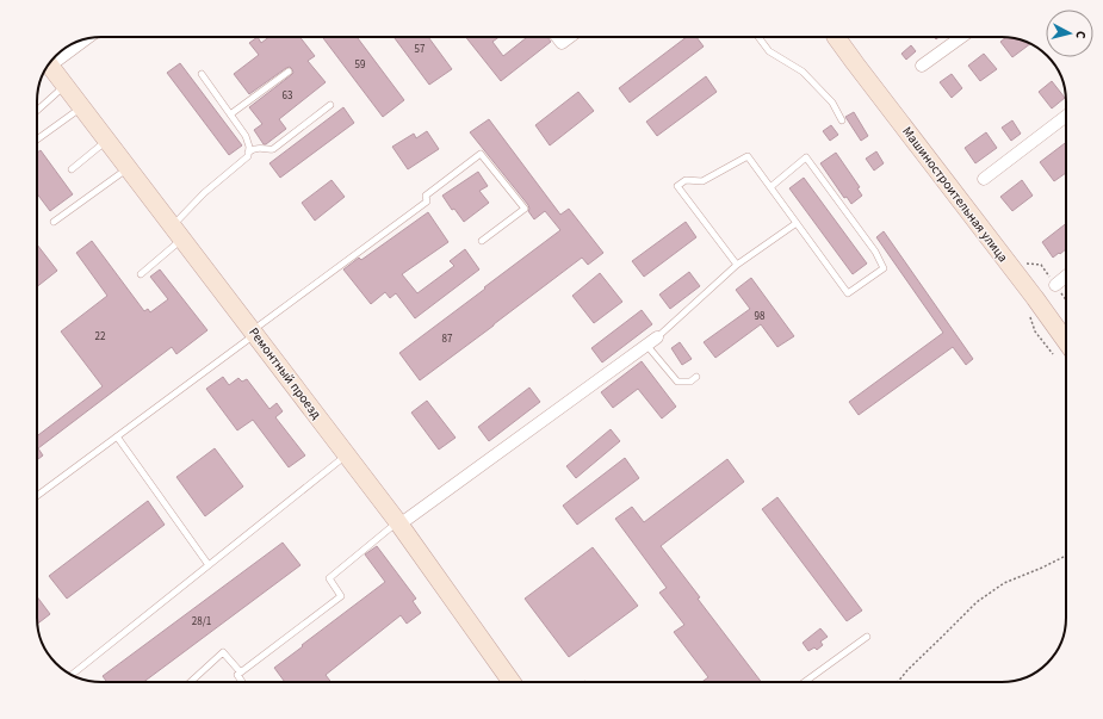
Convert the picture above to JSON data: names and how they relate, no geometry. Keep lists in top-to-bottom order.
{
  "streets": {
    "street": ["Машиностроительная улица", "Ремонтный проезд"]
  },
  "house_numbers": [
    "57",
    "59",
    "63",
    "98",
    "22",
    "87",
    "28/1"
  ],
  "north": "right"
}
